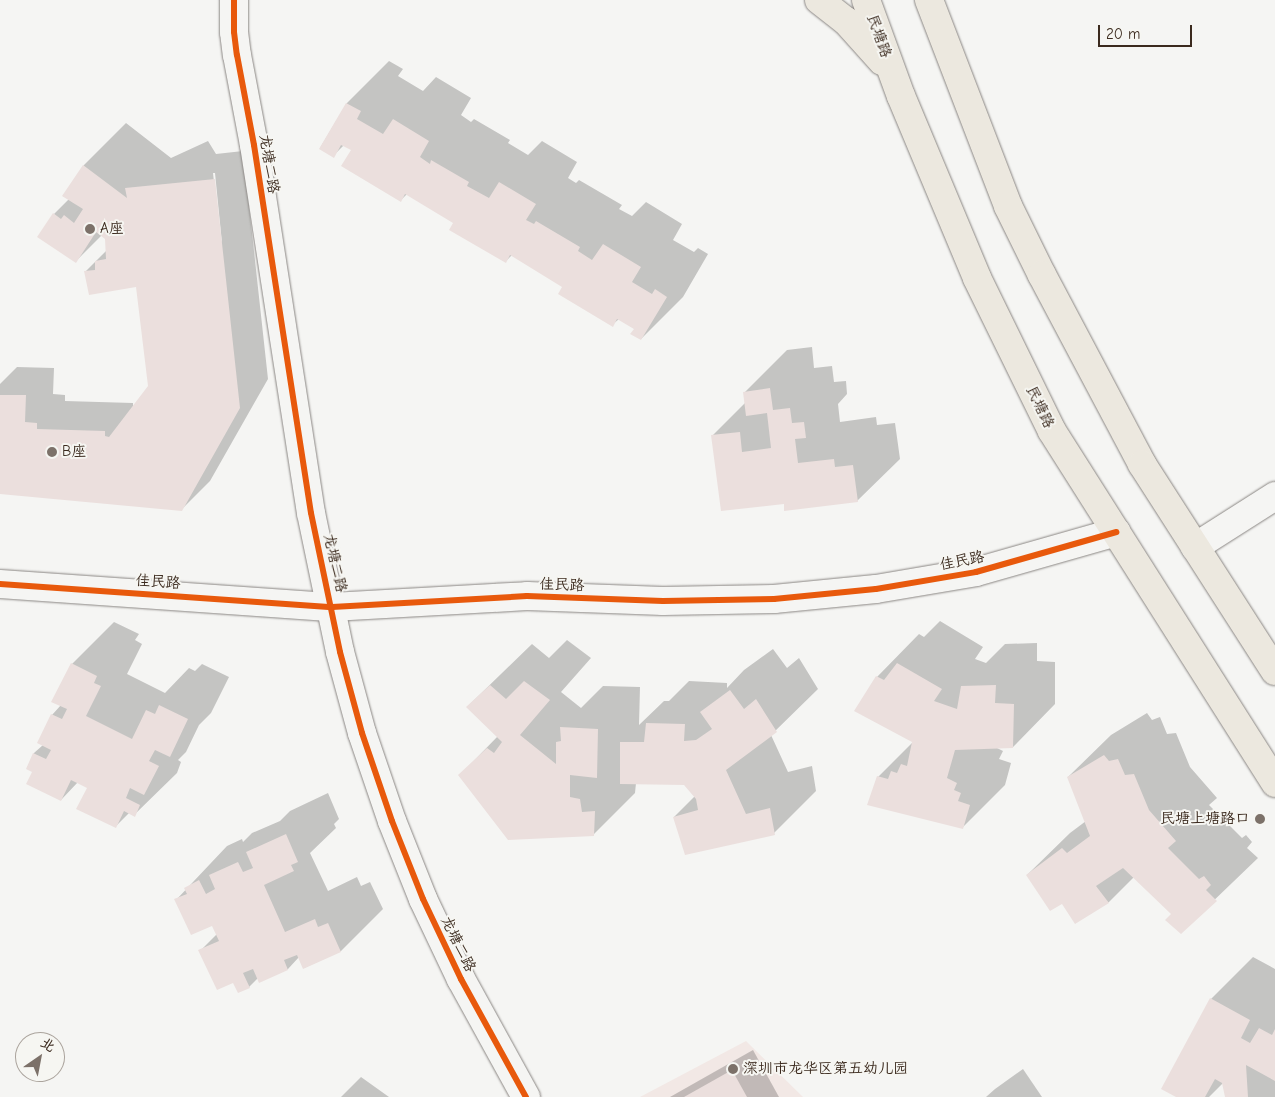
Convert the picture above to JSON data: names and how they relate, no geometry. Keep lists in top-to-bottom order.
{
  "streets": {
    "main road": ["民塘路"],
    "street": ["龙塘二路", "佳民路"]
  },
  "crossings": [
    ["民塘路", "佳民路"],
    ["龙塘二路", "佳民路"]
  ],
  "places": [
    "A座",
    "B座",
    "民塘上塘路口",
    "深圳市龙华区第五幼儿园"
  ],
  "scale_bar": "20 m",
  "north": "top right"
}
